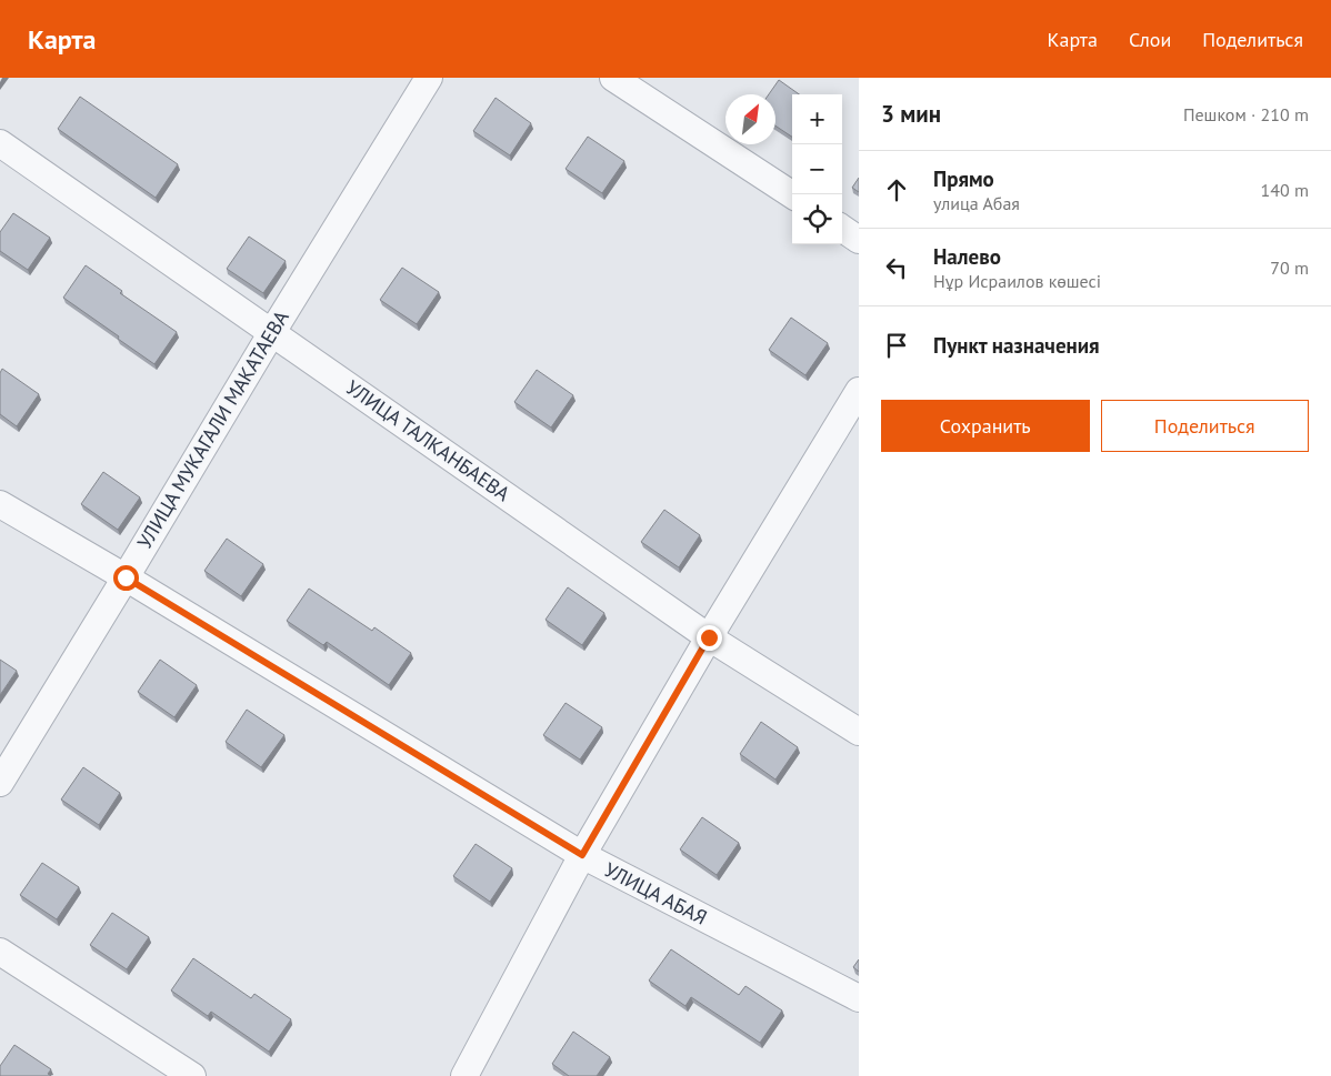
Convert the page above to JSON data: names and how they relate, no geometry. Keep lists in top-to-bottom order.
{
  "streets": {
    "street": ["УЛИЦА МУКАГАЛИ МАКАТАЕВА", "УЛИЦА ТАЛКАНБАЕВА", "УЛИЦА АБАЯ"]
  },
  "crossings": [
    ["УЛИЦА МУКАГАЛИ МАКАТАЕВА", "УЛИЦА ТАЛКАНБАЕВА"],
    ["УЛИЦА МУКАГАЛИ МАКАТАЕВА", "УЛИЦА АБАЯ"]
  ],
  "north": "top right",
  "page": {
    "header": "Карта",
    "nav": ["Карта", "Слои", "Поделиться"],
    "heading": ["3 мин", "Пешком · 210 m"],
    "map_buttons": ["+", "−"],
    "list": [
      ["Прямо", "улица Абая", "140 m"],
      ["Налево", "Нұр Исраилов көшесі", "70 m"],
      "Пункт назначения"
    ],
    "buttons": ["Сохранить", "Поделиться"]
  }
}
